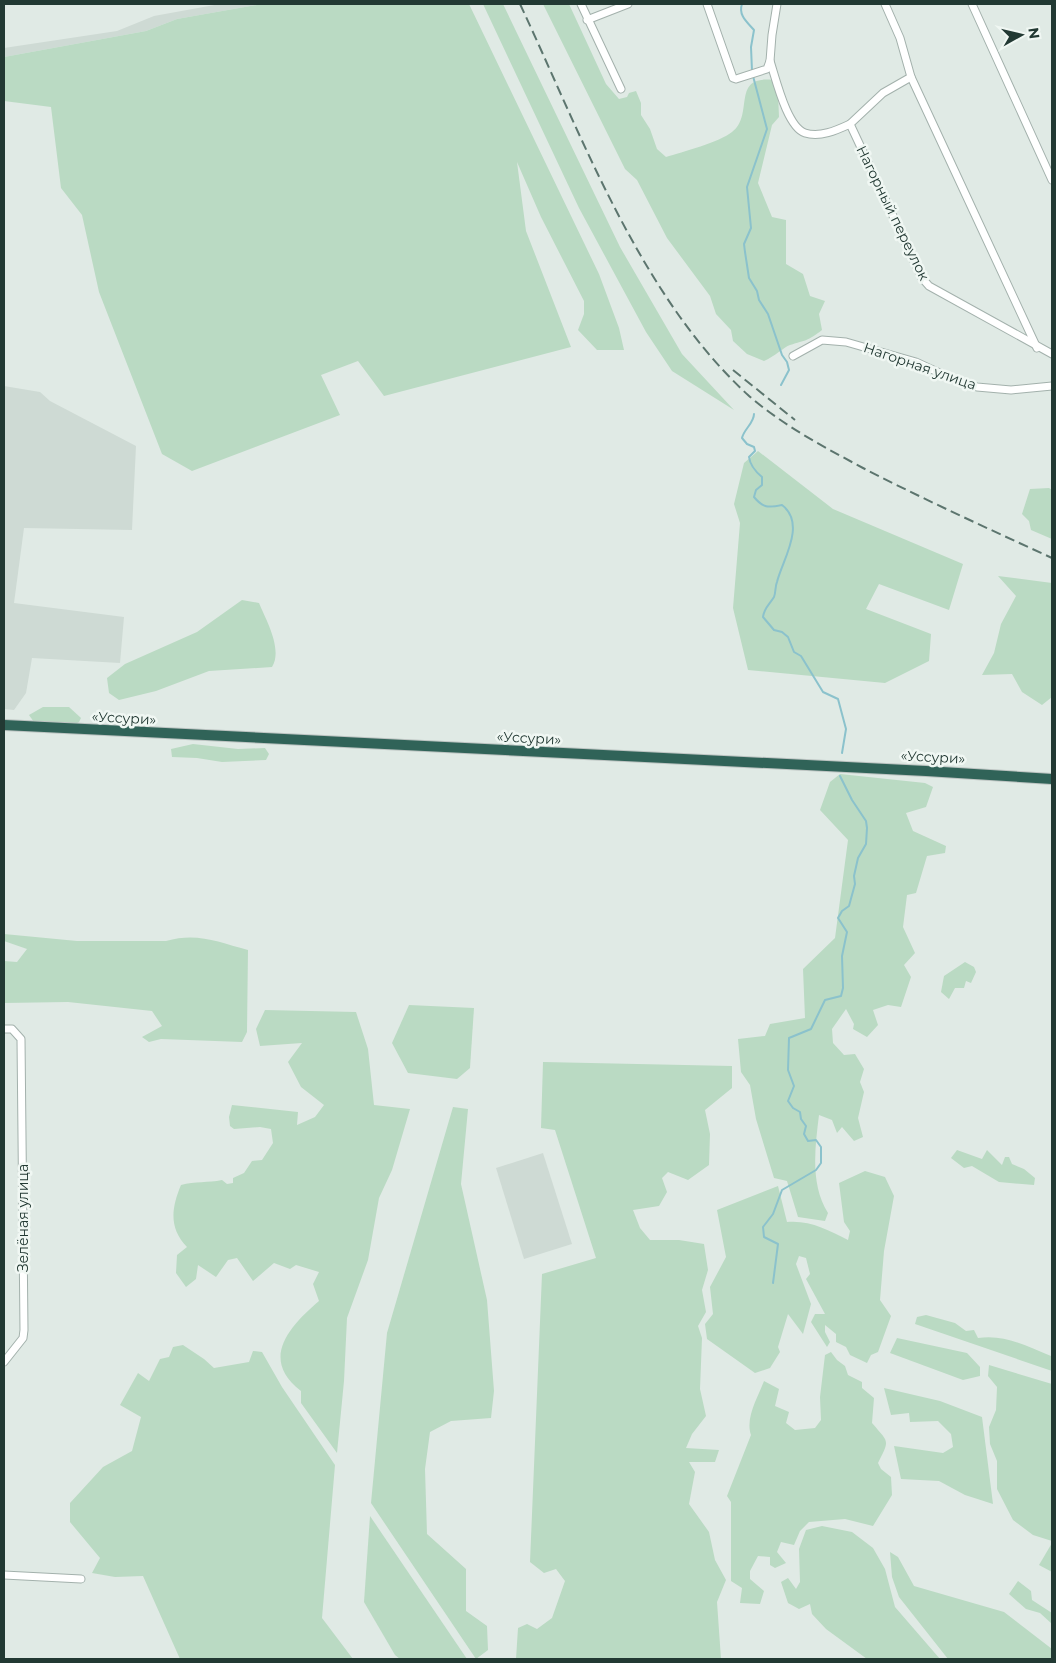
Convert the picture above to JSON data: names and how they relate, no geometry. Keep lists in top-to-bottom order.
{
  "streets": {
    "highway": ["«Уссури»"],
    "street": ["Нагорный переулок", "Нагорная улица", "Зелёная улица"]
  },
  "north": "right"
}
